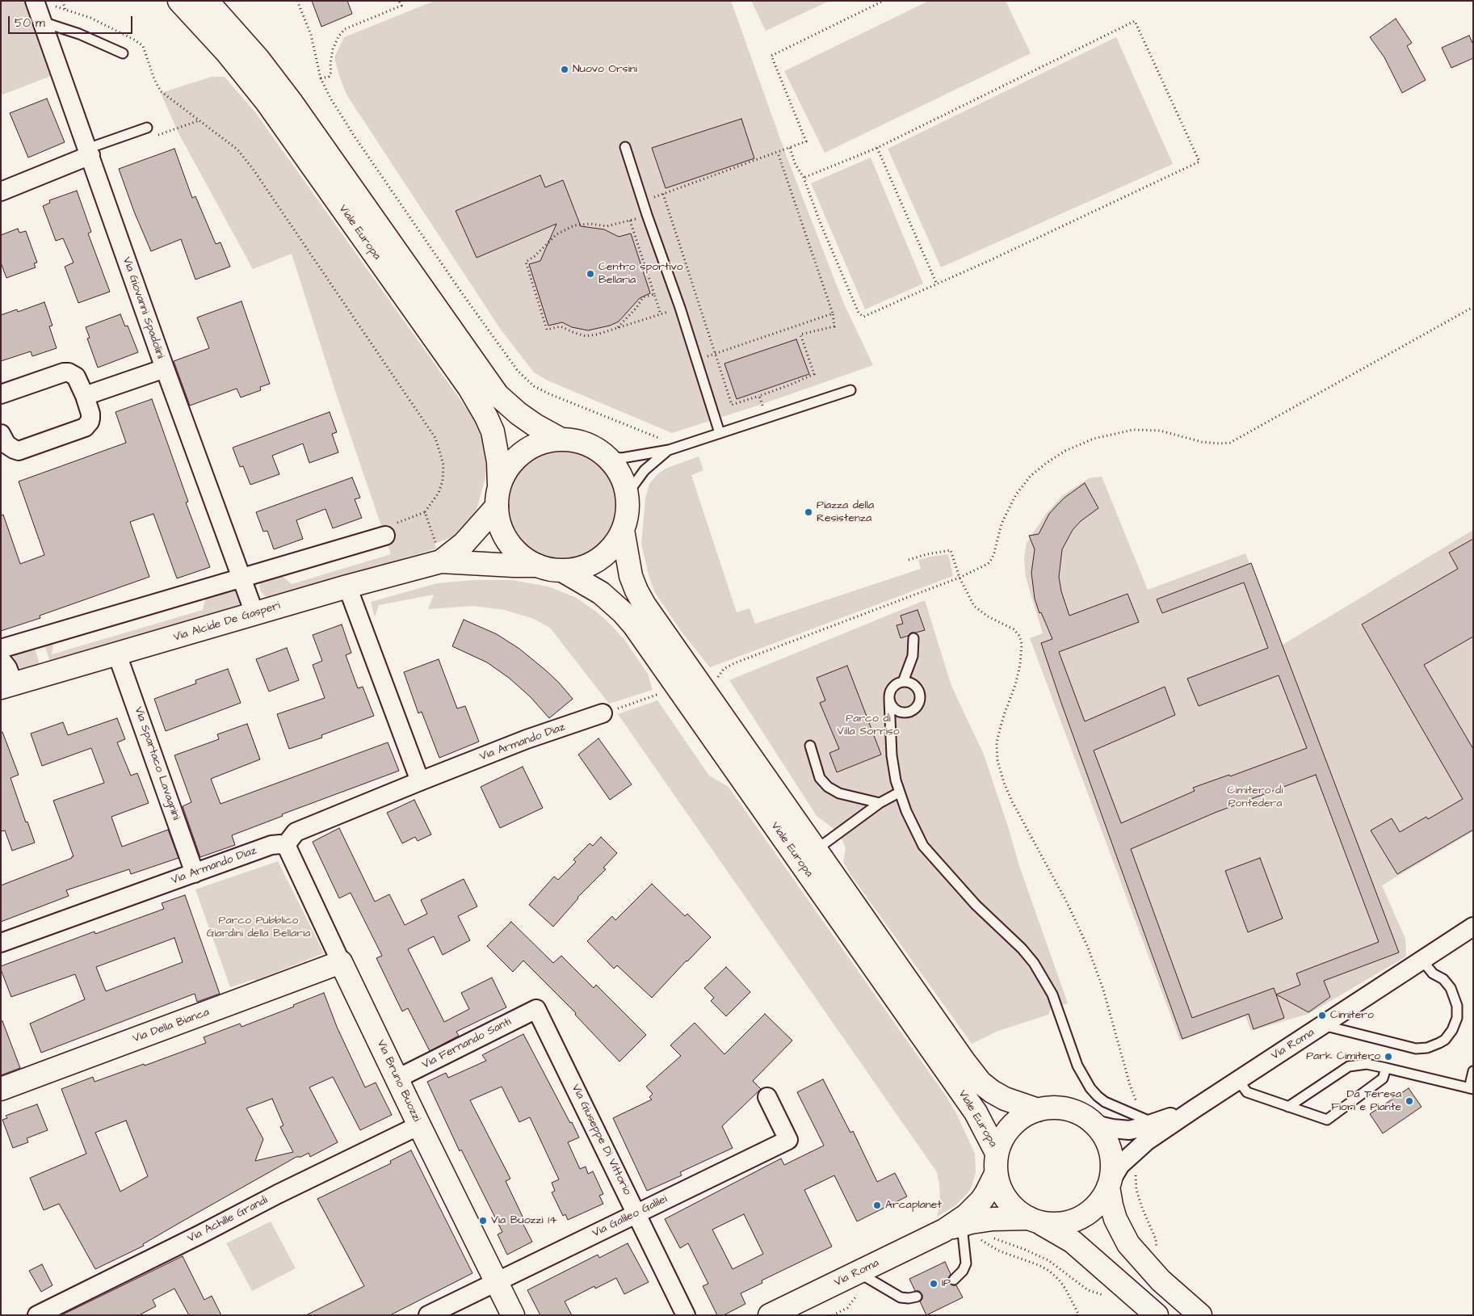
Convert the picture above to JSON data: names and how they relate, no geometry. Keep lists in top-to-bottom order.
{
  "streets": {
    "main road": [
      "Viale Europa",
      "Via Alcide De Gasperi",
      "Via Della Bianca",
      "Via Roma",
      "Via Bruno Buozzi"
    ],
    "street": [
      "Via Giovanni Spadolini",
      "Via Armando Diaz",
      "Via Spartaco Lavagnini",
      "Via Fernando Santi",
      "Via Giuseppe Di Vittorio",
      "Via Galileo Galilei",
      "Via Achille Grandi"
    ]
  },
  "crossings": [
    ["Viale Europa", "Via Alcide De Gasperi"],
    ["Viale Europa", "Via Roma"],
    ["Via Giovanni Spadolini", "Via Alcide De Gasperi"],
    ["Via Alcide De Gasperi", "Via Spartaco Lavagnini"],
    ["Via Armando Diaz", "Via Spartaco Lavagnini"],
    ["Via Armando Diaz", "Via Bruno Buozzi"],
    ["Via Della Bianca", "Via Bruno Buozzi"],
    ["Via Fernando Santi", "Via Bruno Buozzi"],
    ["Via Fernando Santi", "Via Giuseppe Di Vittorio"],
    ["Via Bruno Buozzi", "Via Galileo Galilei"],
    ["Via Bruno Buozzi", "Via Achille Grandi"],
    ["Via Giuseppe Di Vittorio", "Via Galileo Galilei"]
  ],
  "parks": ["Parco di Villa Sorriso", "Cimitero di Pontedera", "Parco Pubblico Giardini della Bellaria"],
  "places": [
    "Nuovo Orsini",
    "Centro sportivo Bellaria",
    "Piazza della Resistenza",
    "Cimitero",
    "Park Cimitero",
    "Da Teresa Fiori e Piante",
    "Arcaplanet",
    "Via Buozzi 14",
    "IP"
  ],
  "scale_bar": "50 m"
}
